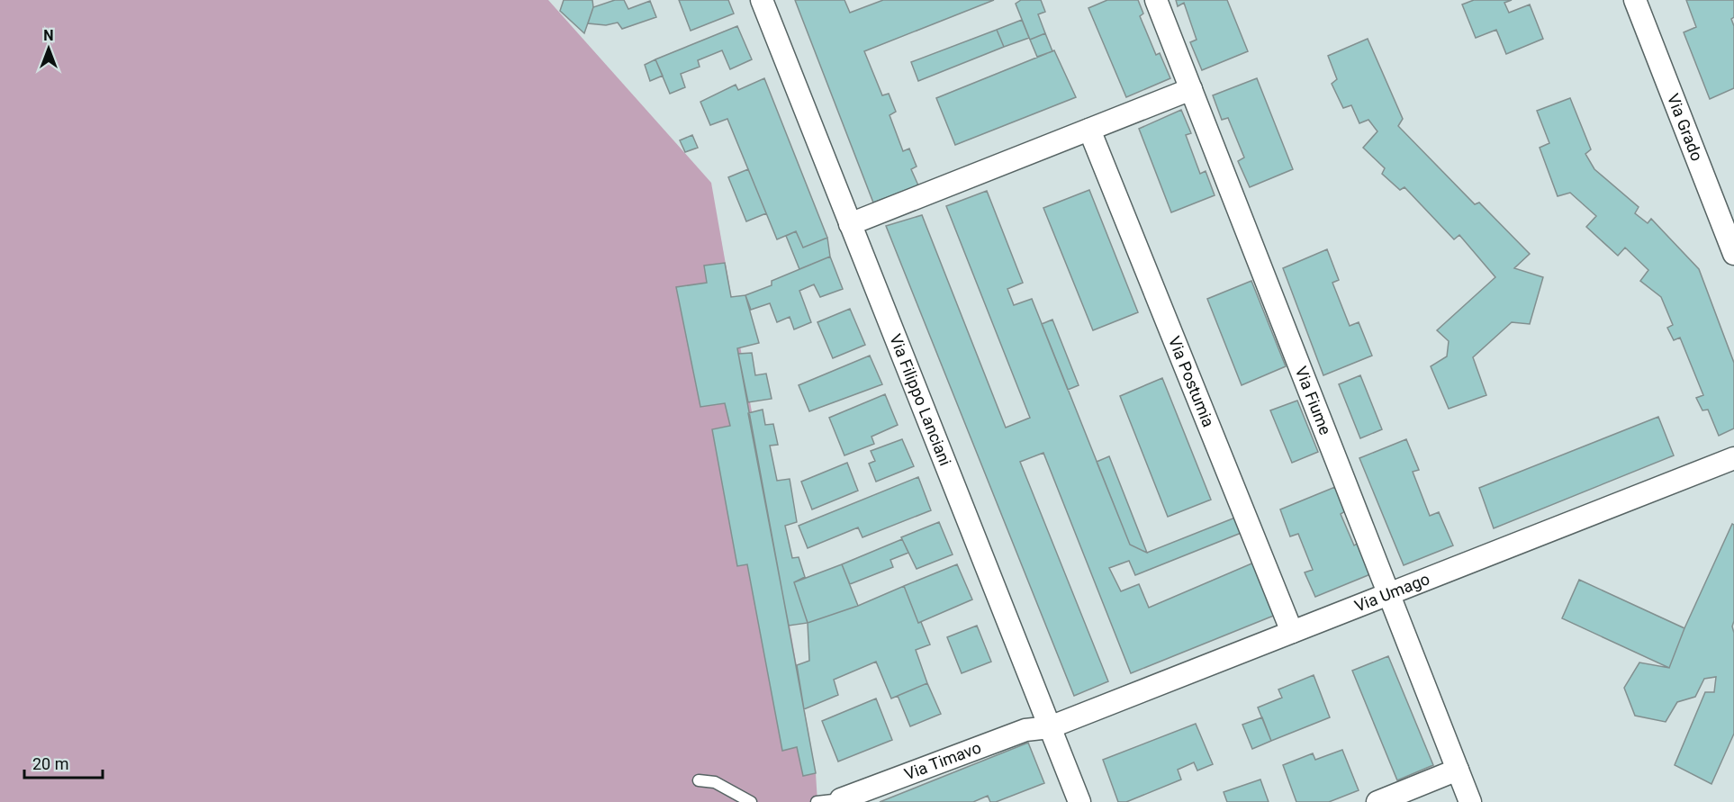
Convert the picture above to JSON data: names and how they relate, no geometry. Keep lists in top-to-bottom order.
{
  "streets": {
    "street": [
      "Via Grado",
      "Via Postumia",
      "Via Fiume",
      "Via Filippo Lanciani",
      "Via Umago",
      "Via Timavo"
    ]
  },
  "crossings": [
    ["Via Postumia", "Via Umago"],
    ["Via Fiume", "Via Umago"],
    ["Via Filippo Lanciani", "Via Umago"],
    ["Via Filippo Lanciani", "Via Timavo"],
    ["Via Umago", "Via Timavo"]
  ],
  "scale_bar": "20 m",
  "north": "top"
}
